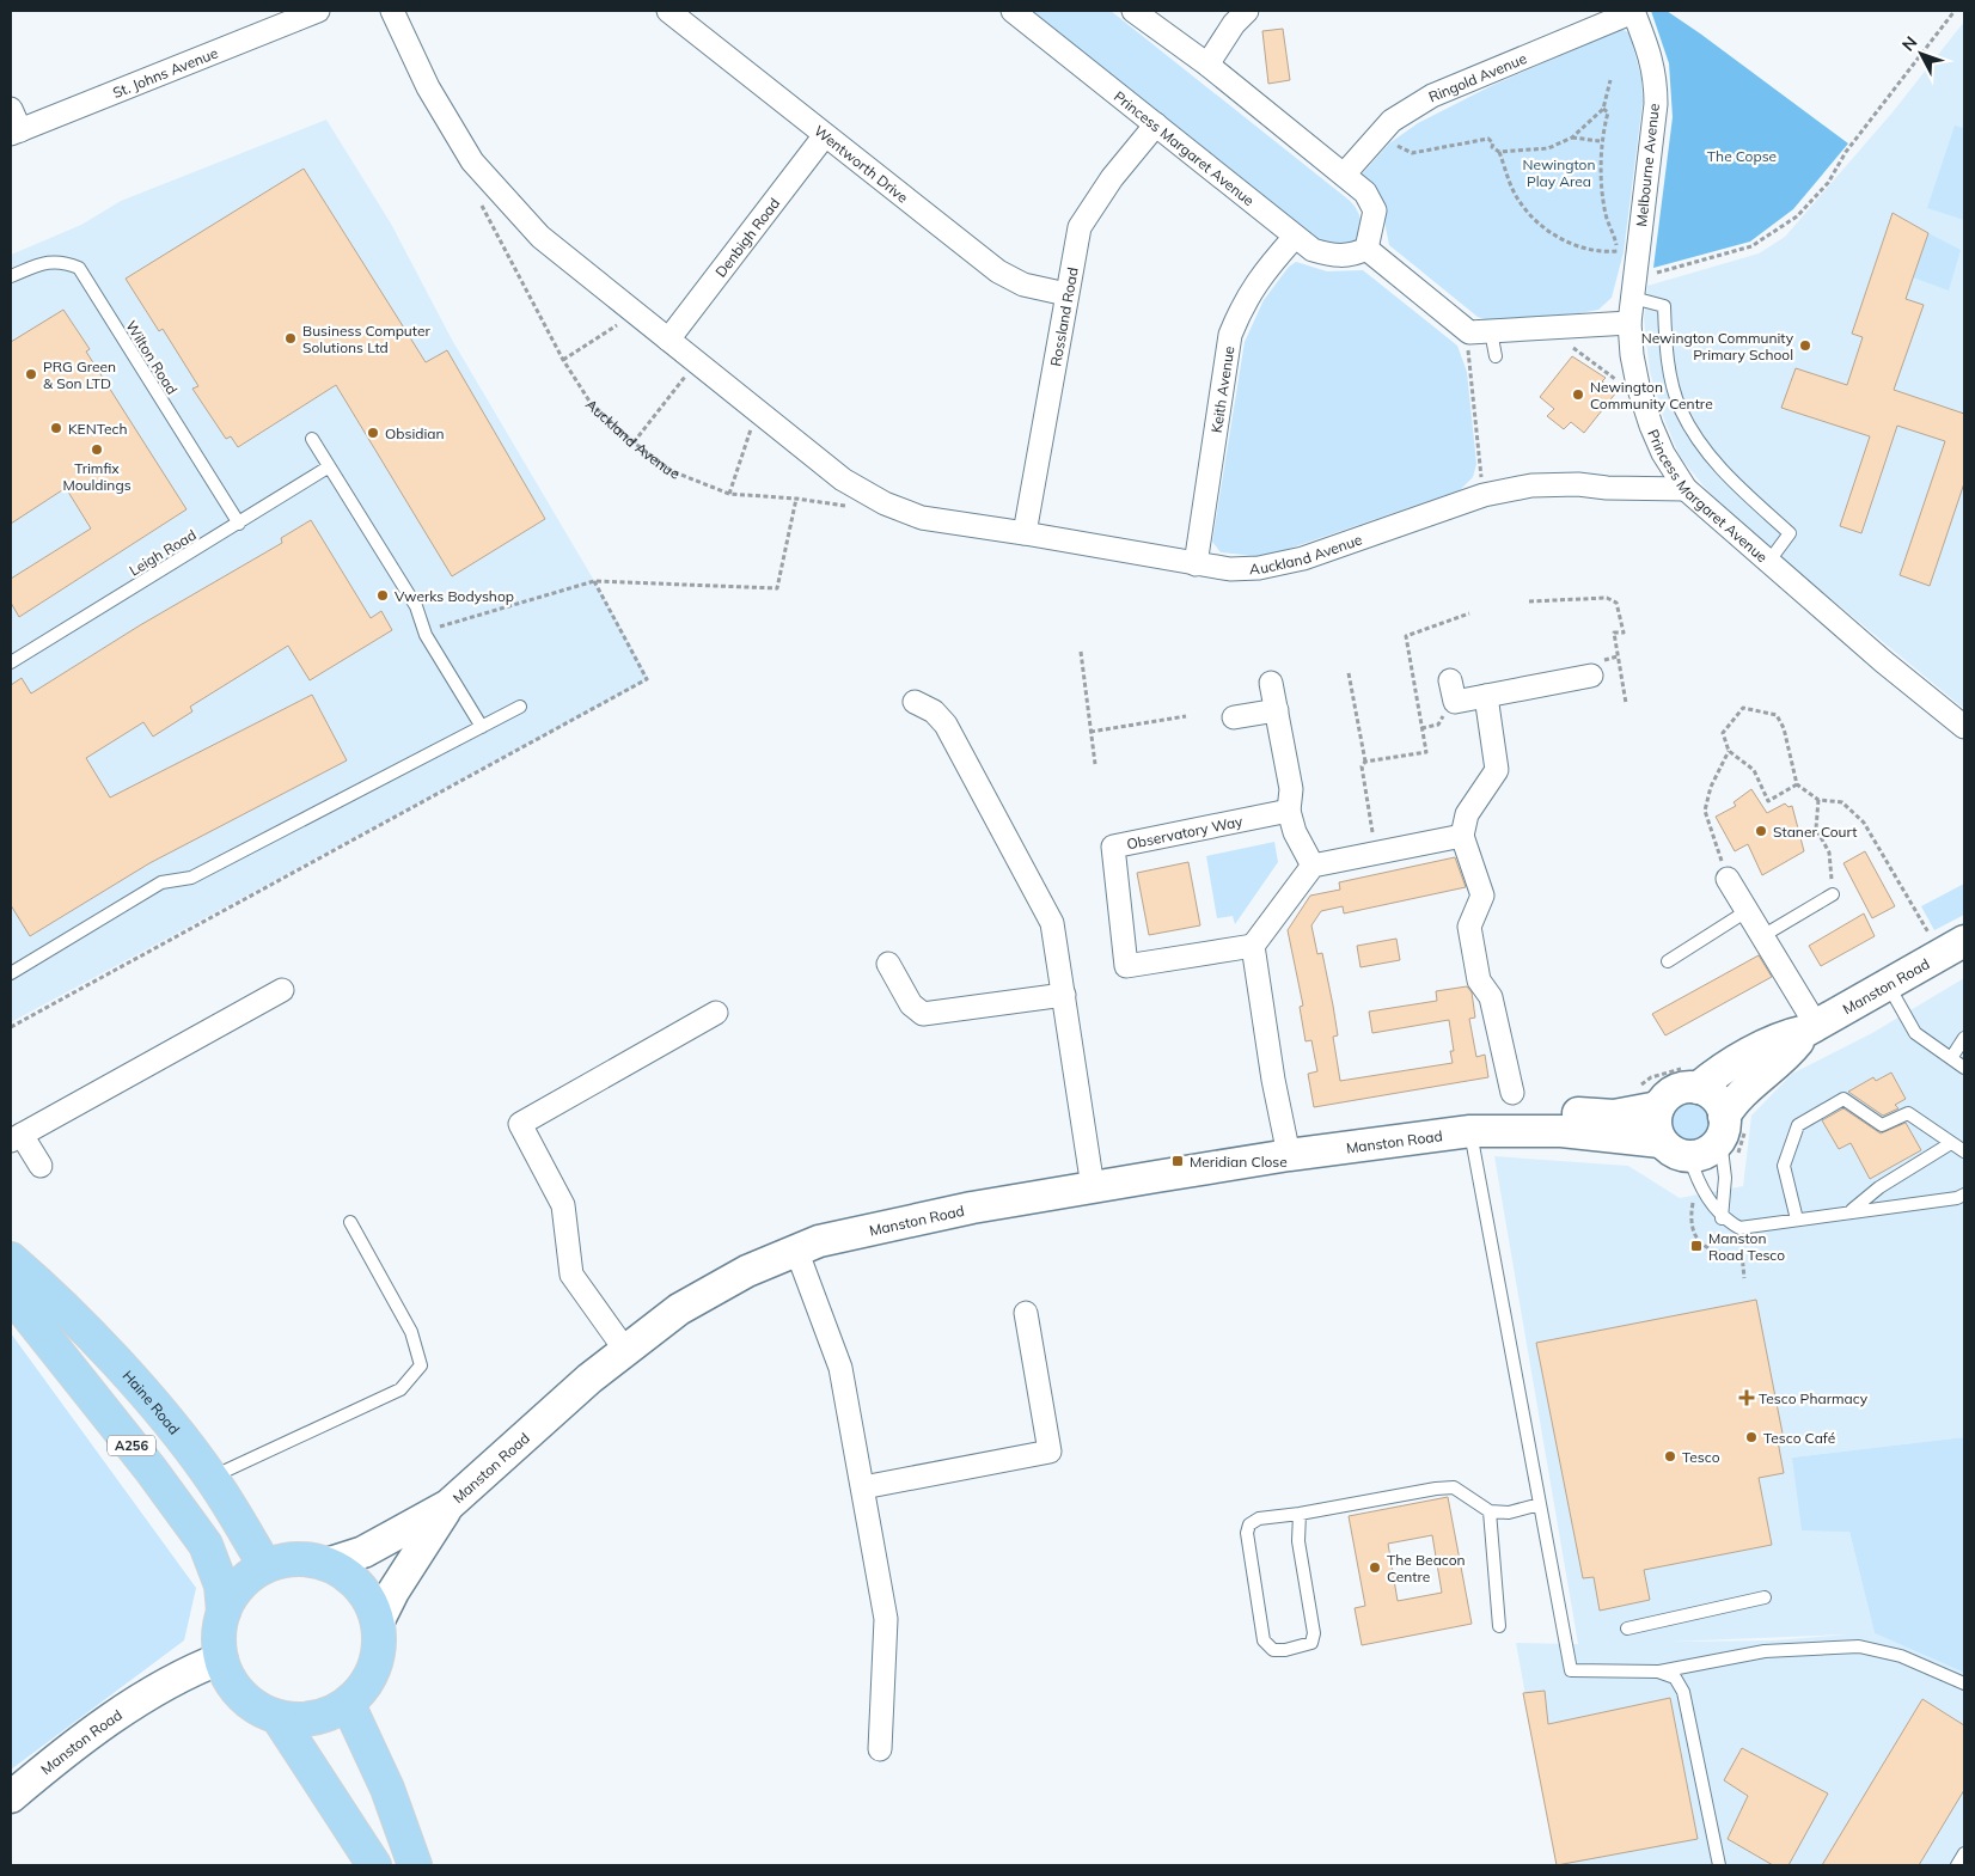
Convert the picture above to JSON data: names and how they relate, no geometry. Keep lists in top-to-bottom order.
{
  "streets": {
    "main road": ["Manston Road", "Haine Road", "A256"],
    "street": [
      "St. Johns Avenue",
      "Ringold Avenue",
      "Princess Margaret Avenue",
      "Wentworth Drive",
      "Melbourne Avenue",
      "Denbigh Road",
      "Rossland Road",
      "Keith Avenue",
      "Auckland Avenue",
      "Observatory Way"
    ],
    "lane": ["Wilton Road", "Leigh Road"]
  },
  "crossings": [
    ["Ringold Avenue", "Melbourne Avenue"],
    ["Princess Margaret Avenue", "Melbourne Avenue"],
    ["Princess Margaret Avenue", "Rossland Road"],
    ["Princess Margaret Avenue", "Keith Avenue"],
    ["Princess Margaret Avenue", "Auckland Avenue"],
    ["Wentworth Drive", "Denbigh Road"],
    ["Wentworth Drive", "Rossland Road"],
    ["Denbigh Road", "Auckland Avenue"],
    ["Rossland Road", "Auckland Avenue"],
    ["Wilton Road", "Leigh Road"],
    ["Keith Avenue", "Auckland Avenue"],
    ["Manston Road", "Haine Road"],
    ["Manston Road", "A256"],
    ["Haine Road", "A256"]
  ],
  "parks": ["The Copse", "Newington Play Area"],
  "places": {
    "other": [
      "Business Computer Solutions Ltd",
      "Newington Community Primary School",
      "PRG Green & Son LTD",
      "Newington Community Centre",
      "KENTech",
      "Obsidian",
      "Trimfix Mouldings",
      "Vwerks Bodyshop",
      "Staner Court",
      "Tesco Café",
      "Tesco",
      "The Beacon Centre"
    ],
    "transit": ["Meridian Close", "Manston Road Tesco"],
    "health": ["Tesco Pharmacy"]
  },
  "north": "top left"
}
